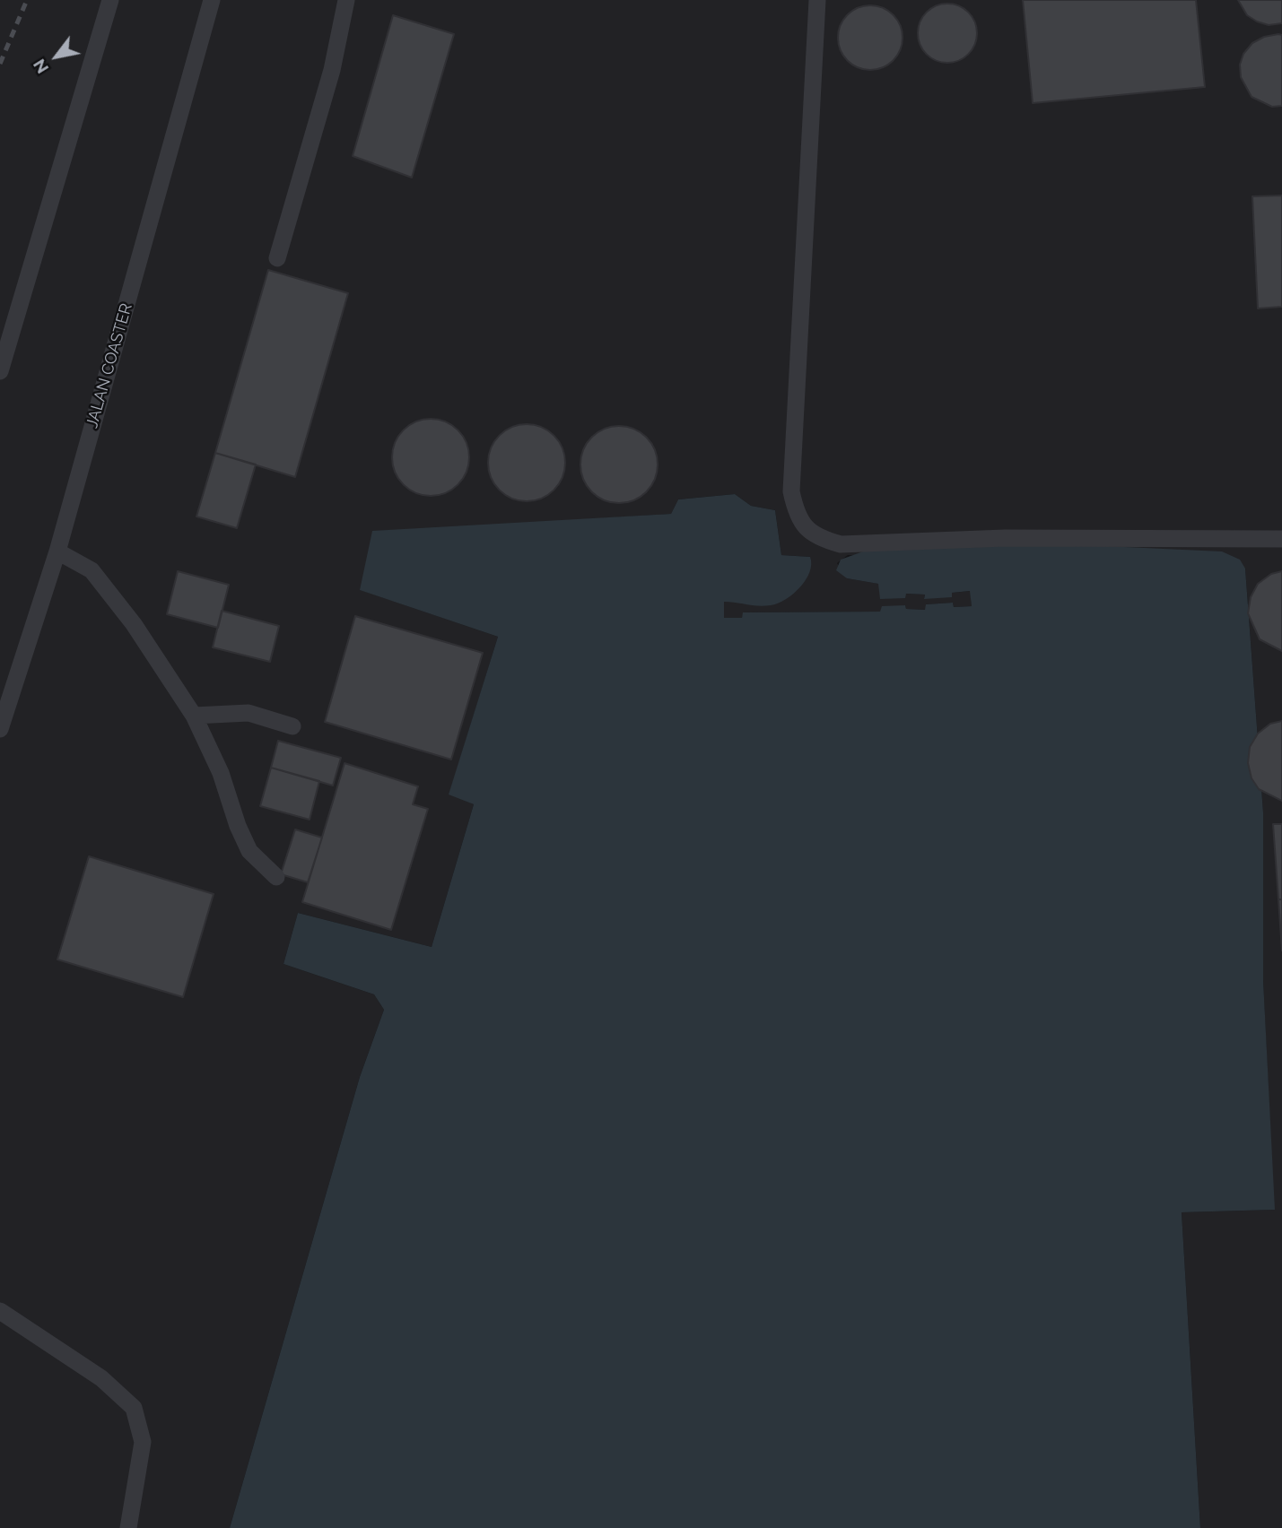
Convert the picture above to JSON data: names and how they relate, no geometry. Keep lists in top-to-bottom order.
{
  "streets": {
    "lane": ["JALAN COASTER"]
  },
  "north": "bottom left"
}
